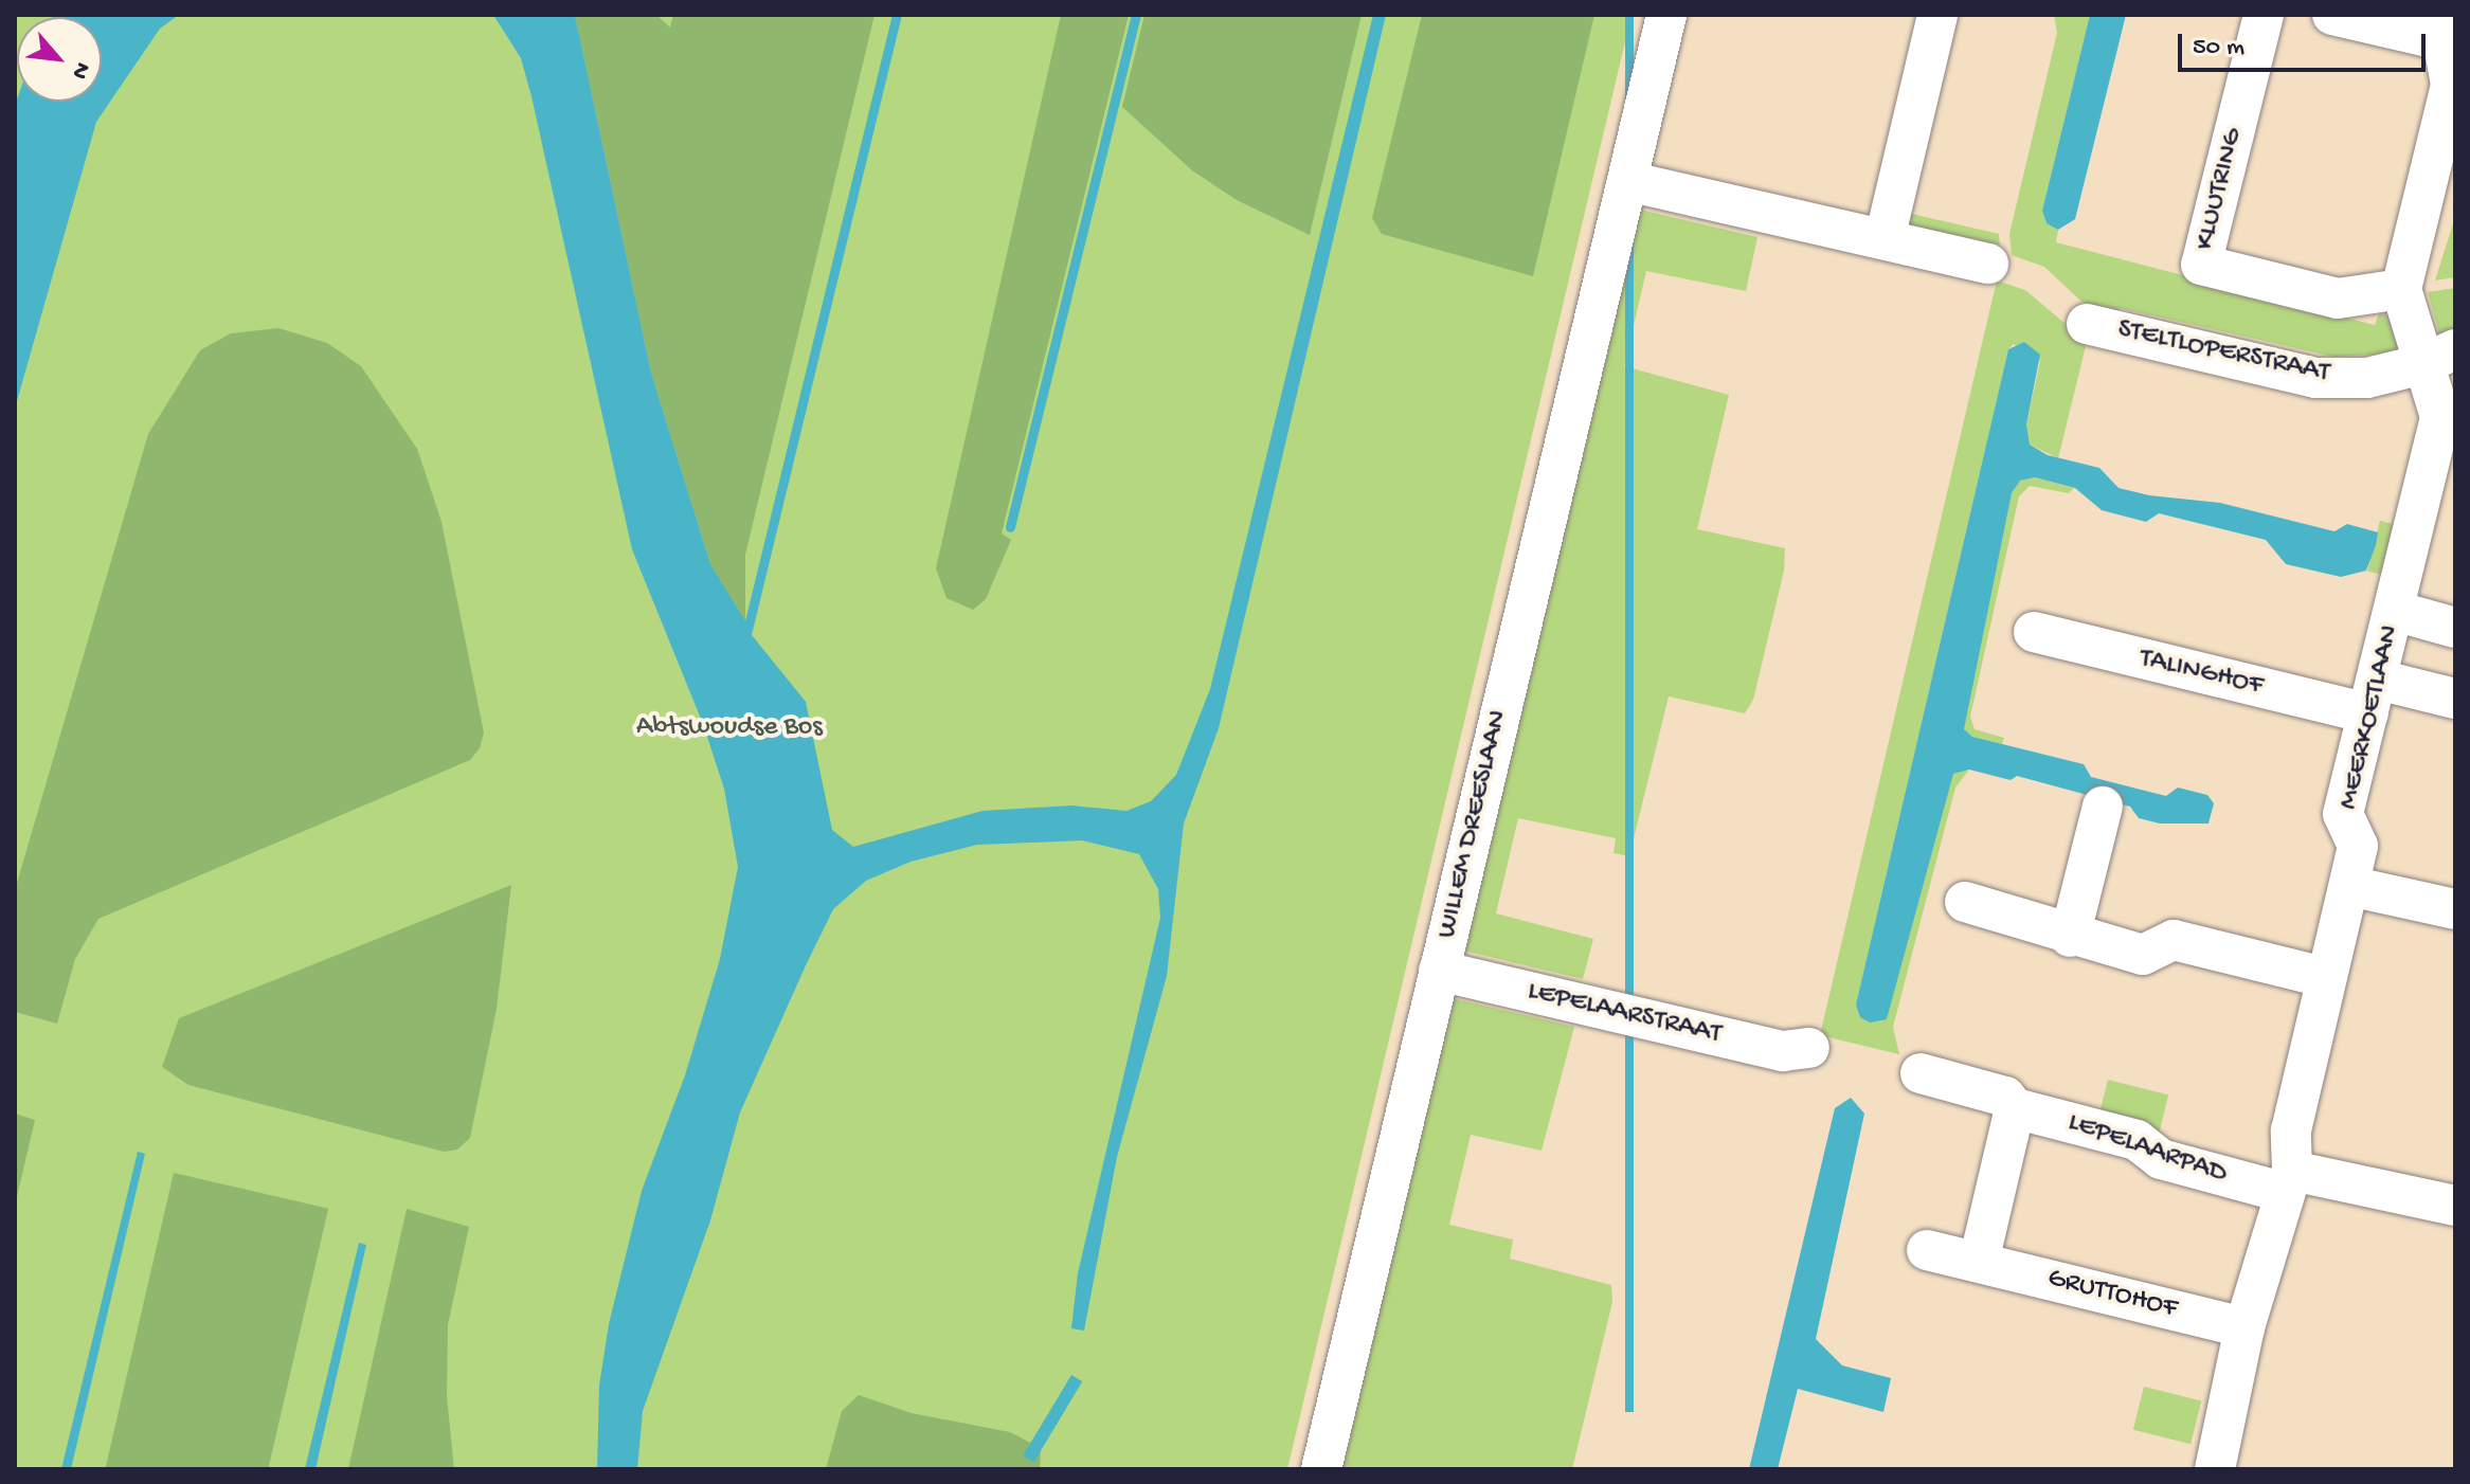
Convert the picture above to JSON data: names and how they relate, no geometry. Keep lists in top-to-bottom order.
{
  "streets": {
    "street": [
      "KLUUTRING",
      "STELTLOPERSTRAAT",
      "TALINGHOF",
      "MEERKOETLAAN",
      "WILLEM DREESLAAN",
      "LEPELAARSTRAAT",
      "LEPELAARPAD",
      "GRUTTOHOF"
    ]
  },
  "crossings": [
    ["KLUUTRING", "MEERKOETLAAN"],
    ["STELTLOPERSTRAAT", "MEERKOETLAAN"],
    ["TALINGHOF", "MEERKOETLAAN"],
    ["MEERKOETLAAN", "LEPELAARPAD"],
    ["MEERKOETLAAN", "GRUTTOHOF"],
    ["WILLEM DREESLAAN", "LEPELAARSTRAAT"]
  ],
  "parks": ["Abtswoudse Bos"],
  "scale_bar": "50 m",
  "north": "bottom right"
}
